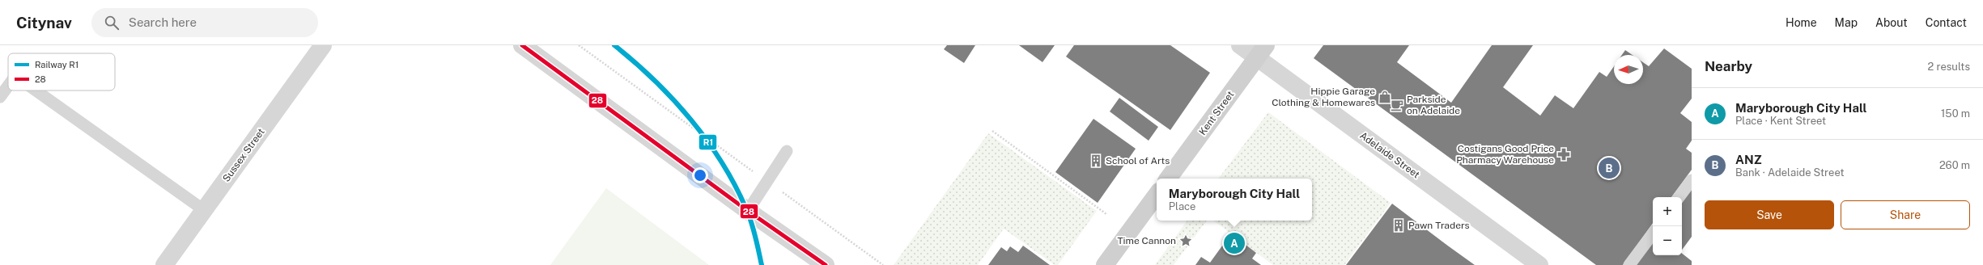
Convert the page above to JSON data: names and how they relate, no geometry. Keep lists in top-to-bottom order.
{
  "streets": {
    "main road": ["Kent Street"],
    "street": ["Sussex Street", "Adelaide Street"]
  },
  "crossings": [
    ["Kent Street", "Adelaide Street"]
  ],
  "places": {
    "shop": ["Hippie Garage Clothing & Homewares"],
    "cafe": ["Parkside on Adelaide"],
    "pharmacy": ["Costigans Good Price Pharmacy Warehouse"],
    "building": ["School of Arts", "Pawn Traders"],
    "place": ["Time Cannon"]
  },
  "lines": ["rail line R1", "transit line 28"],
  "legend": ["Railway R1", "28"],
  "north": "left",
  "page": {
    "header": "Citynav",
    "search": "Search here",
    "nav": [
      "Home",
      "Map",
      "About",
      "Contact"
    ],
    "heading": ["Nearby", "2 results"],
    "list": [
      {
        "mark": "A",
        "name": "Maryborough City Hall",
        "note": "Place · Kent Street",
        "value": "150 m"
      },
      {
        "mark": "B",
        "name": "ANZ",
        "note": "Bank · Adelaide Street",
        "value": "260 m"
      }
    ],
    "pins": ["B", "A"],
    "popup": ["Maryborough City Hall", "Place"],
    "buttons": ["Save", "Share"],
    "map_buttons": ["+", "−"]
  }
}
